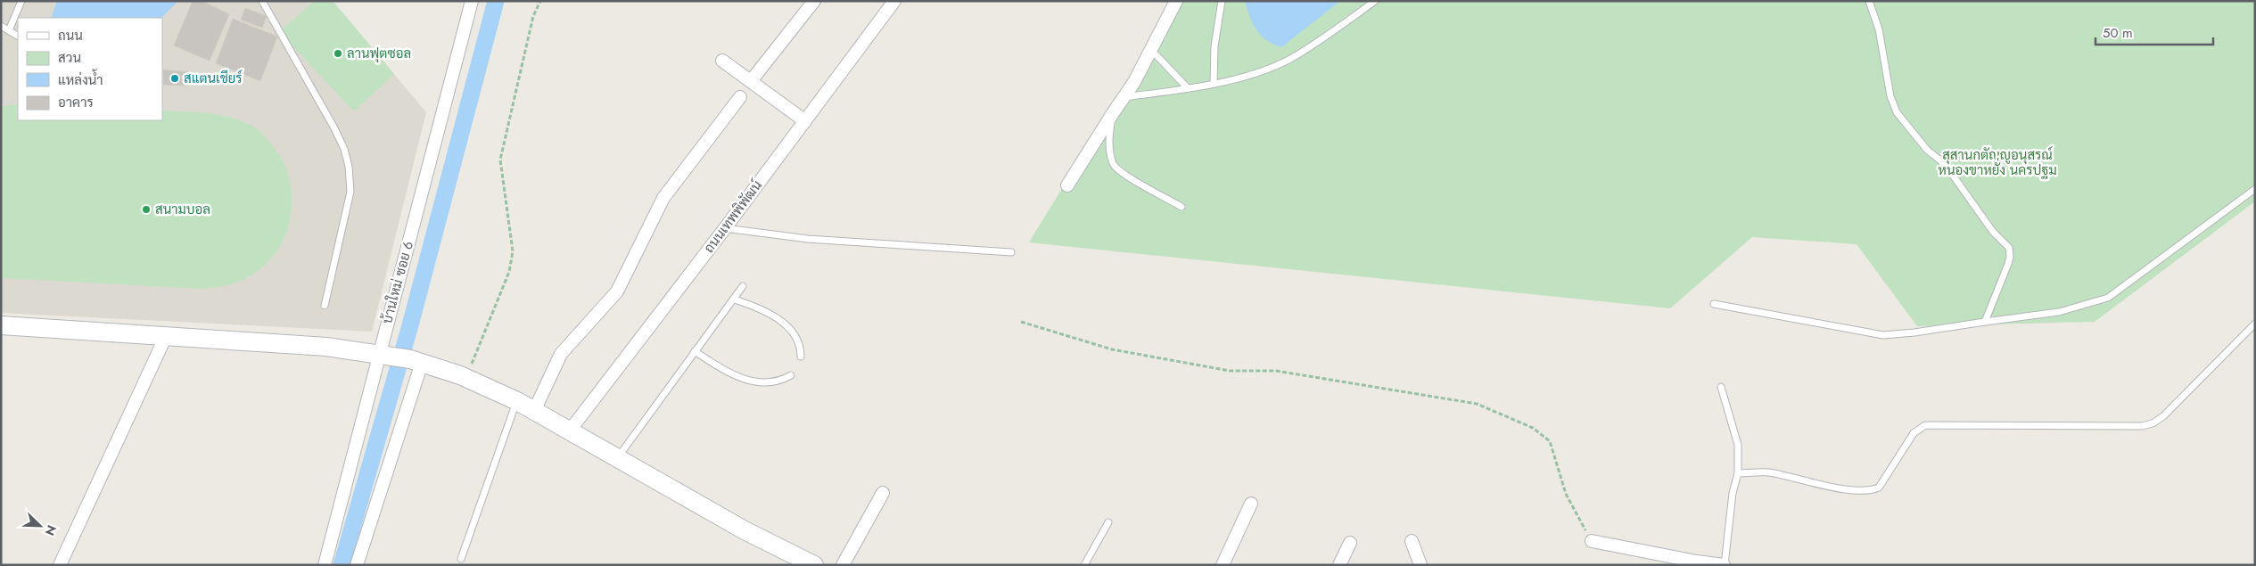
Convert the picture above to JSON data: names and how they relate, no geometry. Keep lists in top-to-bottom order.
{
  "streets": {
    "street": ["ถนนเทพพิพัฒน์", "บ้านใหม่ ซอย 6"]
  },
  "parks": ["สุสานกตัญญูอนุสรณ์ หนองขาหยั่ง นครปฐม"],
  "places": ["ลานฟุตซอล", "สแตนเชียร์", "สนามบอล"],
  "legend": [
    "ถนน",
    "สวน",
    "แหล่งน้ำ",
    "อาคาร"
  ],
  "scale_bar": "50 m",
  "north": "bottom right"
}
